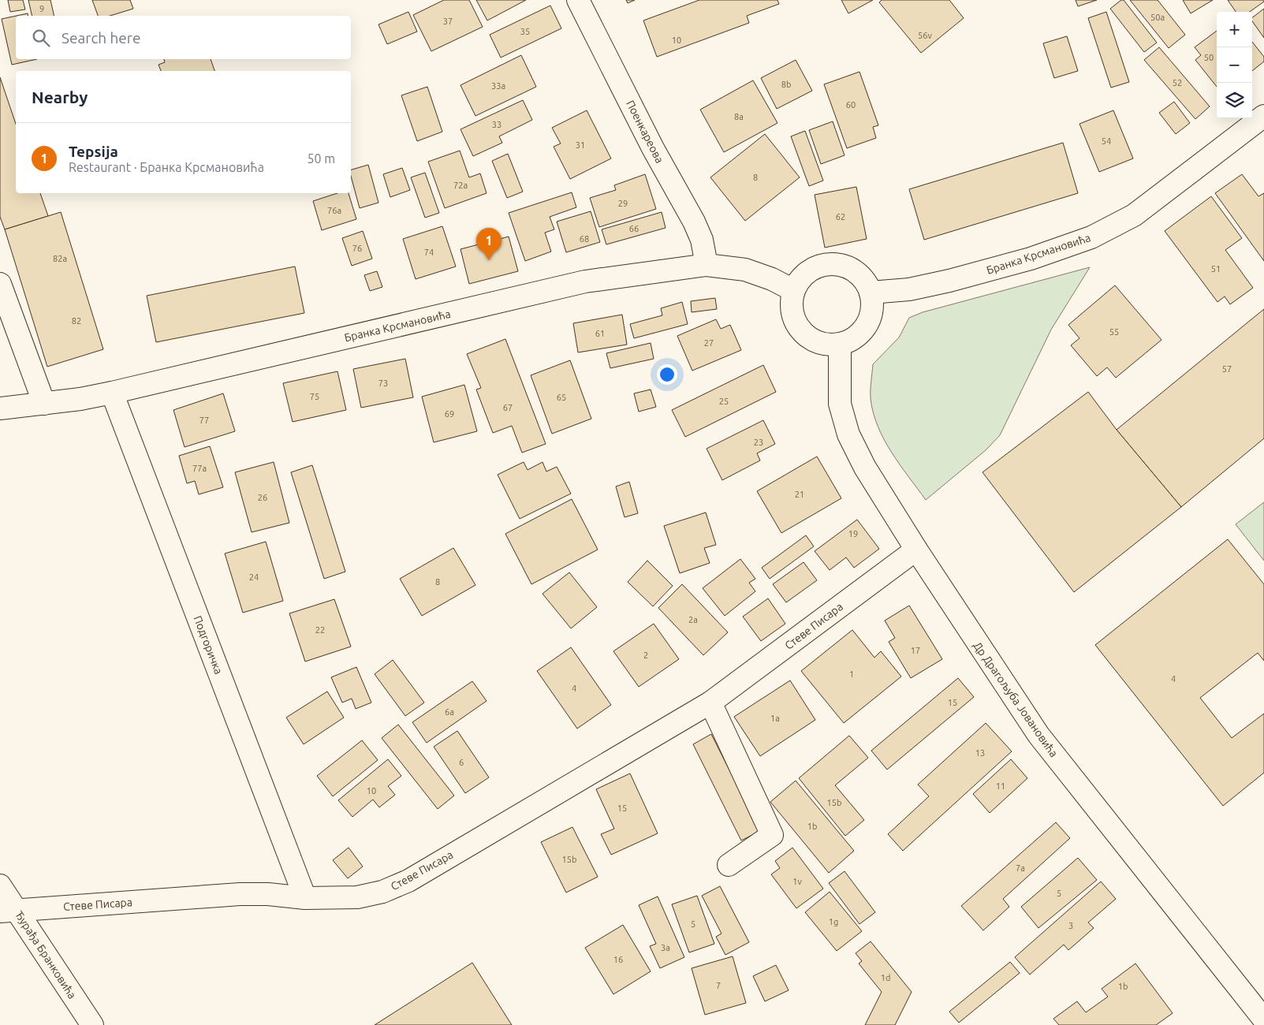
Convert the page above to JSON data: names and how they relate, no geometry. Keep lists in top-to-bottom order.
{
  "streets": {
    "street": [
      "Поенкареова",
      "Бранка Крсмановића",
      "Стеве Писара",
      "Подгоричка",
      "Др Драгољуба Јовановића",
      "Ђурађа Бранковића"
    ]
  },
  "crossings": [
    ["Поенкареова", "Бранка Крсмановића"],
    ["Бранка Крсмановића", "Подгоричка"],
    ["Бранка Крсмановића", "Др Драгољуба Јовановића"],
    ["Стеве Писара", "Подгоричка"],
    ["Стеве Писара", "Др Драгољуба Јовановића"],
    ["Стеве Писара", "Ђурађа Бранковића"]
  ],
  "house_numbers": [
    "9",
    "50a",
    "37",
    "35",
    "56v",
    "10",
    "50",
    "52",
    "8b",
    "33a",
    "60",
    "8a",
    "33",
    "54",
    "31",
    "8",
    "72a",
    "29",
    "76a",
    "62",
    "66",
    "68",
    "76",
    "74",
    "82a",
    "51",
    "82",
    "55",
    "61",
    "27",
    "57",
    "73",
    "75",
    "65",
    "25",
    "67",
    "69",
    "77",
    "23",
    "77a",
    "21",
    "26",
    "19",
    "24",
    "8",
    "2a",
    "22",
    "17",
    "2",
    "1",
    "4",
    "4",
    "15",
    "6a",
    "1a",
    "13",
    "6",
    "11",
    "10",
    "15b",
    "15",
    "1b",
    "15b",
    "7a",
    "1v",
    "5",
    "1g",
    "5",
    "3",
    "3a",
    "16",
    "1d",
    "7",
    "1b"
  ],
  "page": {
    "map_buttons": ["+", "−"],
    "search": "Search here",
    "heading": "Nearby",
    "list": [
      {
        "mark": "1",
        "name": "Tepsija",
        "note": "Restaurant · Бранка Крсмановића",
        "value": "50 m"
      }
    ],
    "pins": "1"
  }
}
